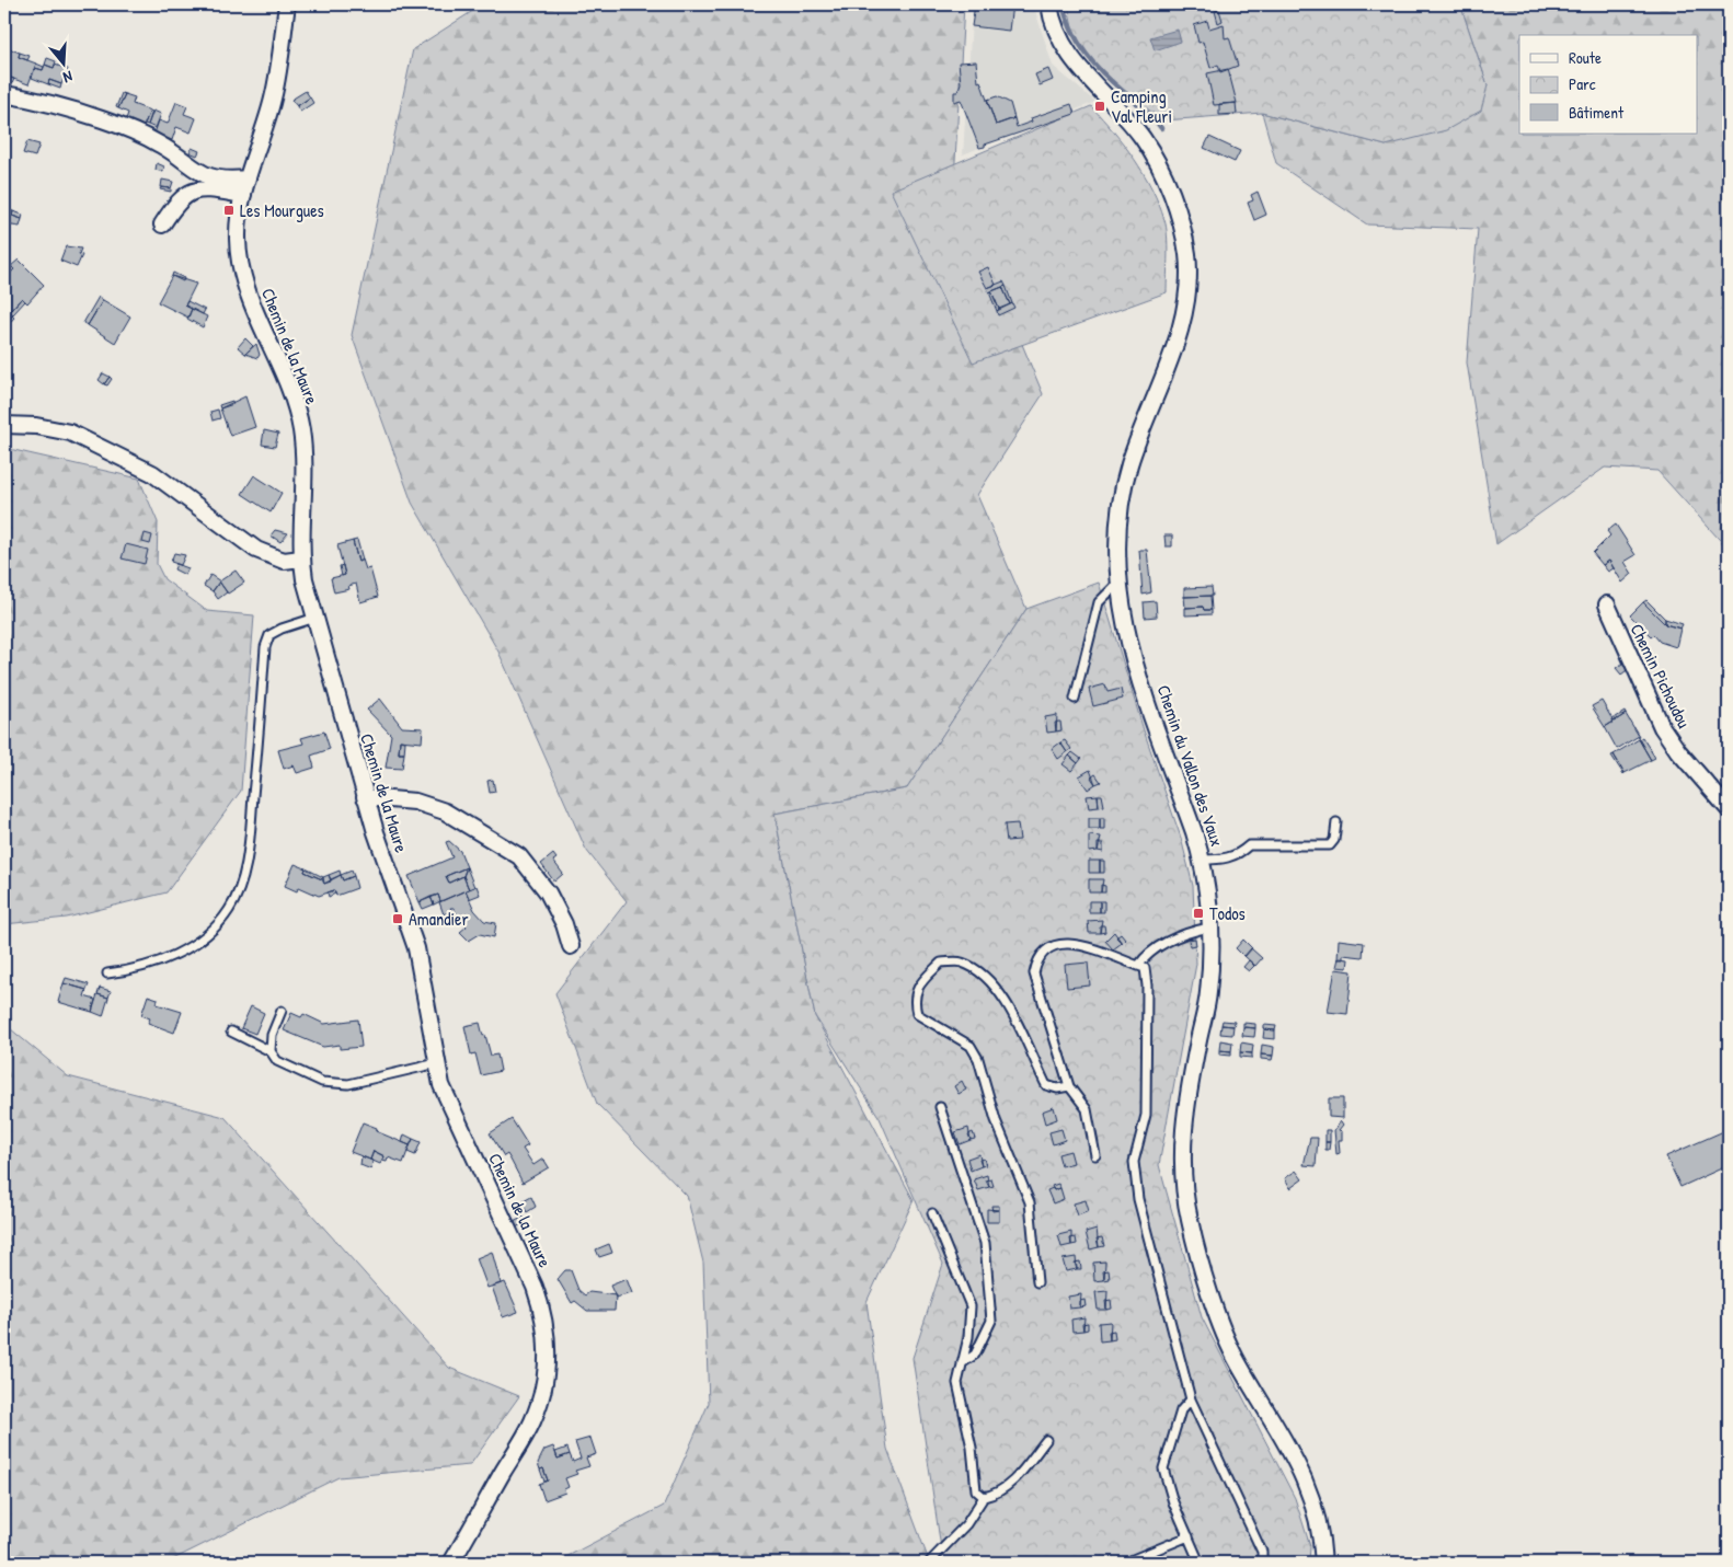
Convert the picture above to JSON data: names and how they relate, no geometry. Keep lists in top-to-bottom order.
{
  "streets": {
    "street": ["Chemin de la Maure", "Chemin Pichoudou", "Chemin du Vallon des Vaux"]
  },
  "places": {
    "transit": [
      "Camping Val Fleuri",
      "Les Mourgues",
      "Todos",
      "Amandier"
    ]
  },
  "legend": ["Route", "Parc", "Bâtiment"],
  "north": "bottom"
}
